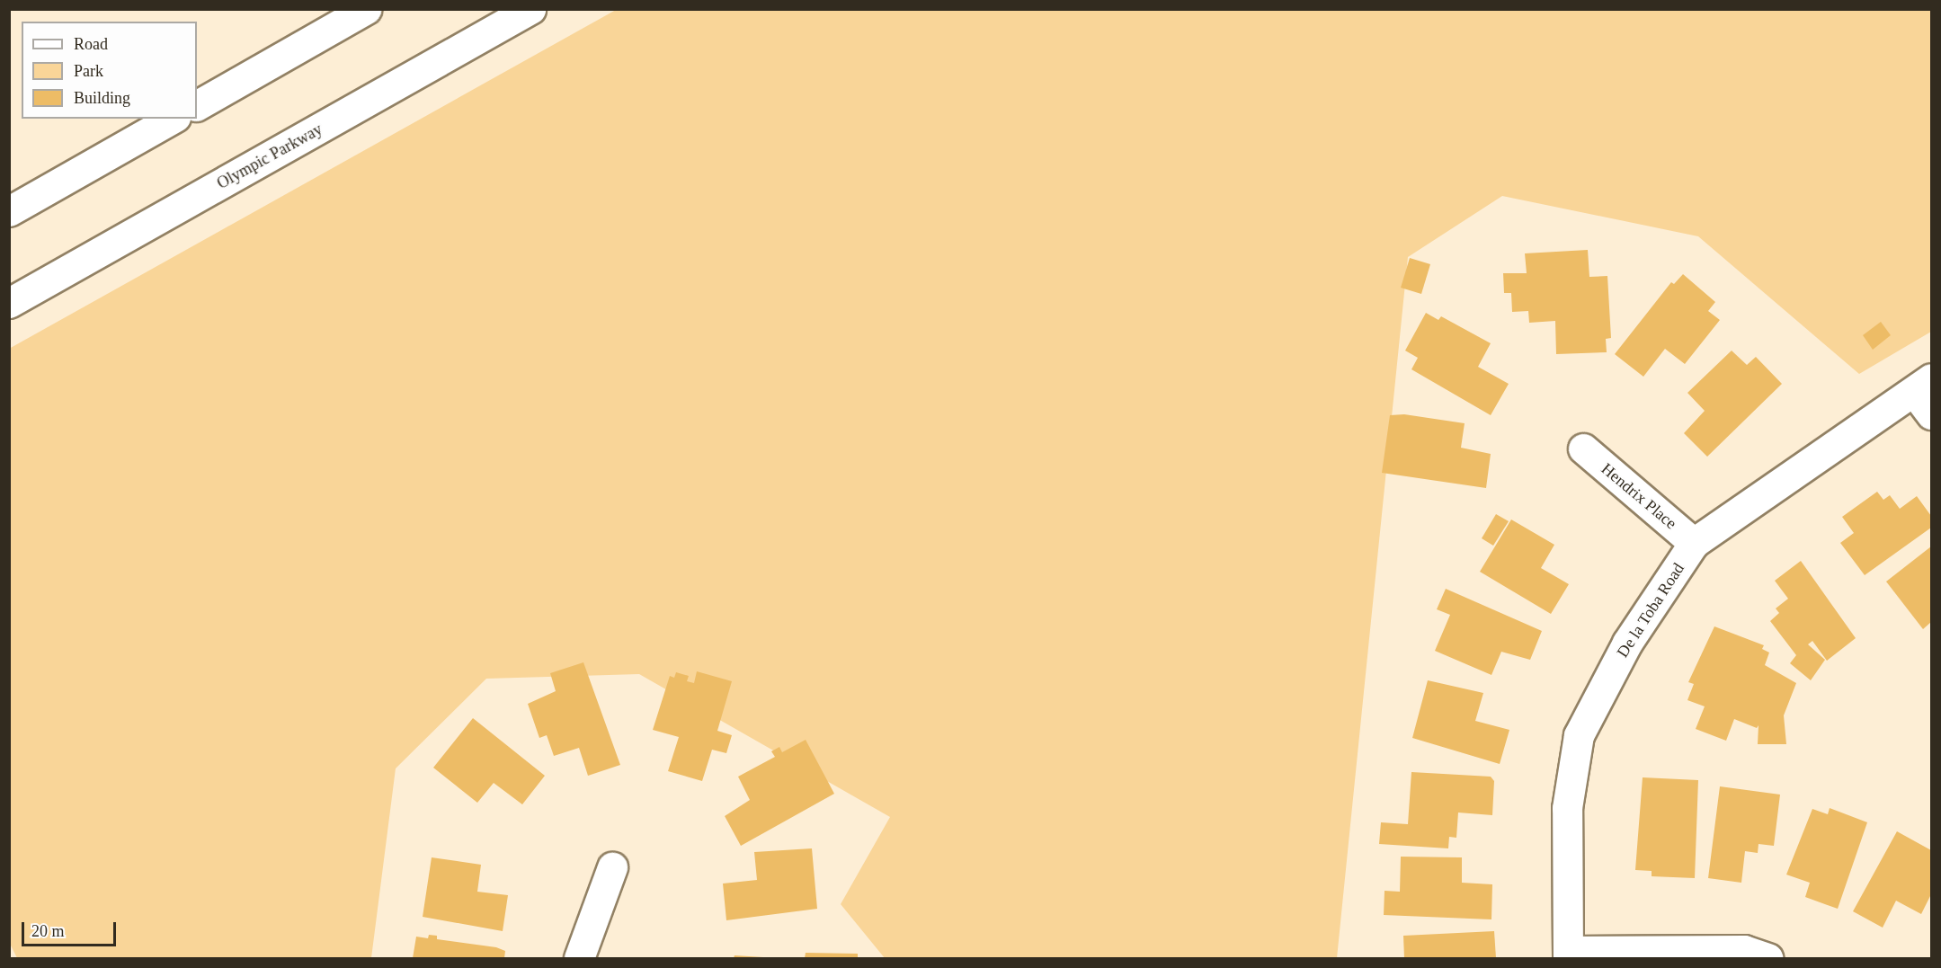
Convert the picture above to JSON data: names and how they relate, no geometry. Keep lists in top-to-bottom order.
{
  "streets": {
    "street": ["Olympic Parkway", "Hendrix Place", "De la Toba Road"]
  },
  "crossings": [
    ["Hendrix Place", "De la Toba Road"]
  ],
  "legend": ["Road", "Park", "Building"],
  "scale_bar": "20 m"
}
